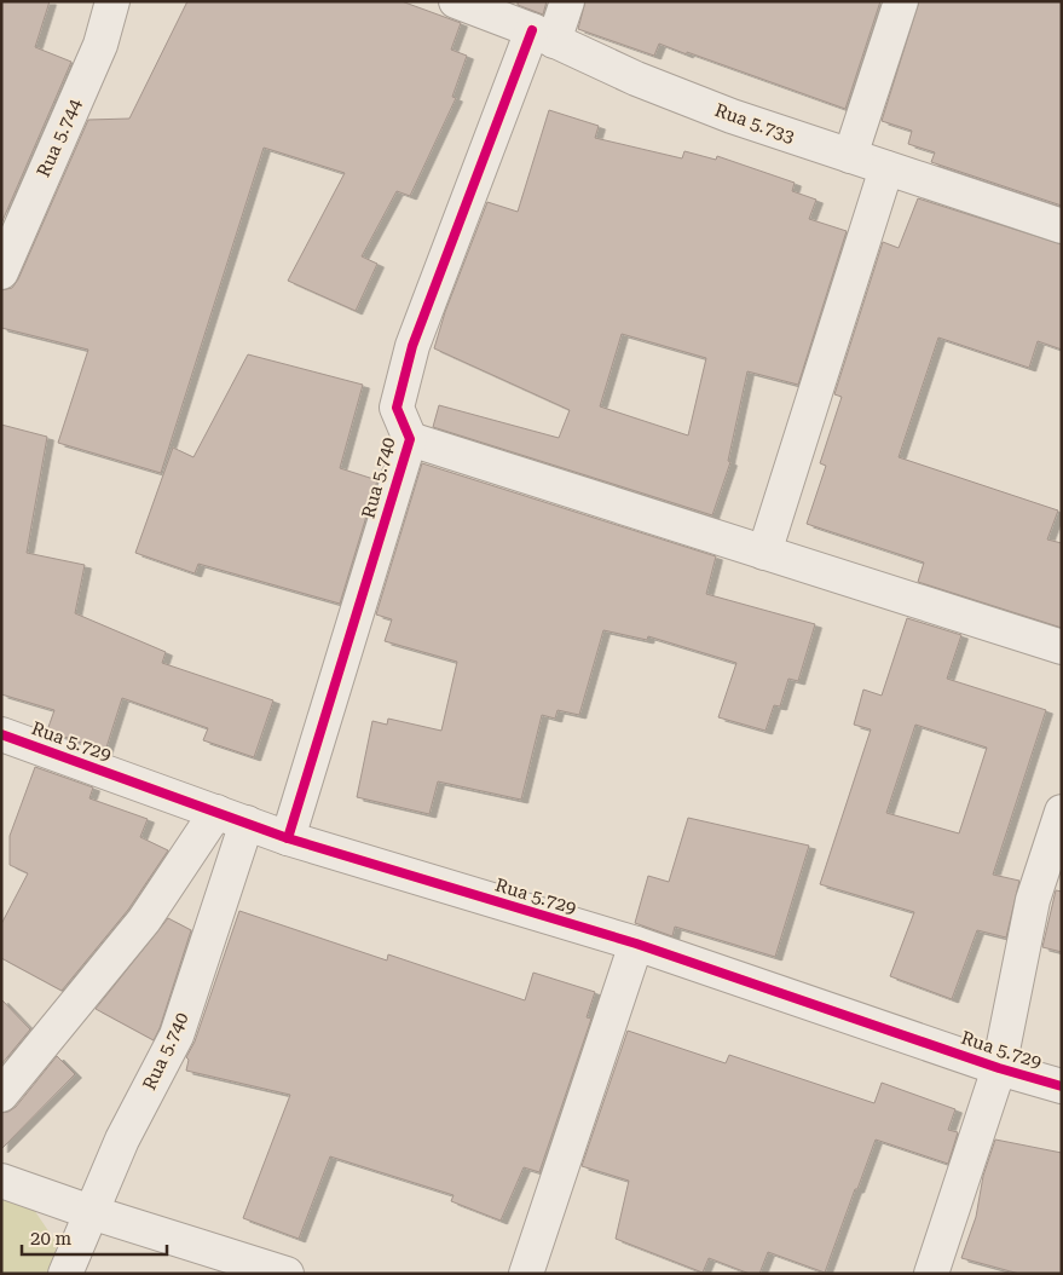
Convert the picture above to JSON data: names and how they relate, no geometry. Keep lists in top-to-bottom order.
{
  "streets": {
    "street": [
      "Rua 5.733",
      "Rua 5.744",
      "Rua 5.740",
      "Rua 5.729"
    ]
  },
  "crossings": [
    ["Rua 5.733", "Rua 5.740"],
    ["Rua 5.740", "Rua 5.729"]
  ],
  "scale_bar": "20 m"
}
